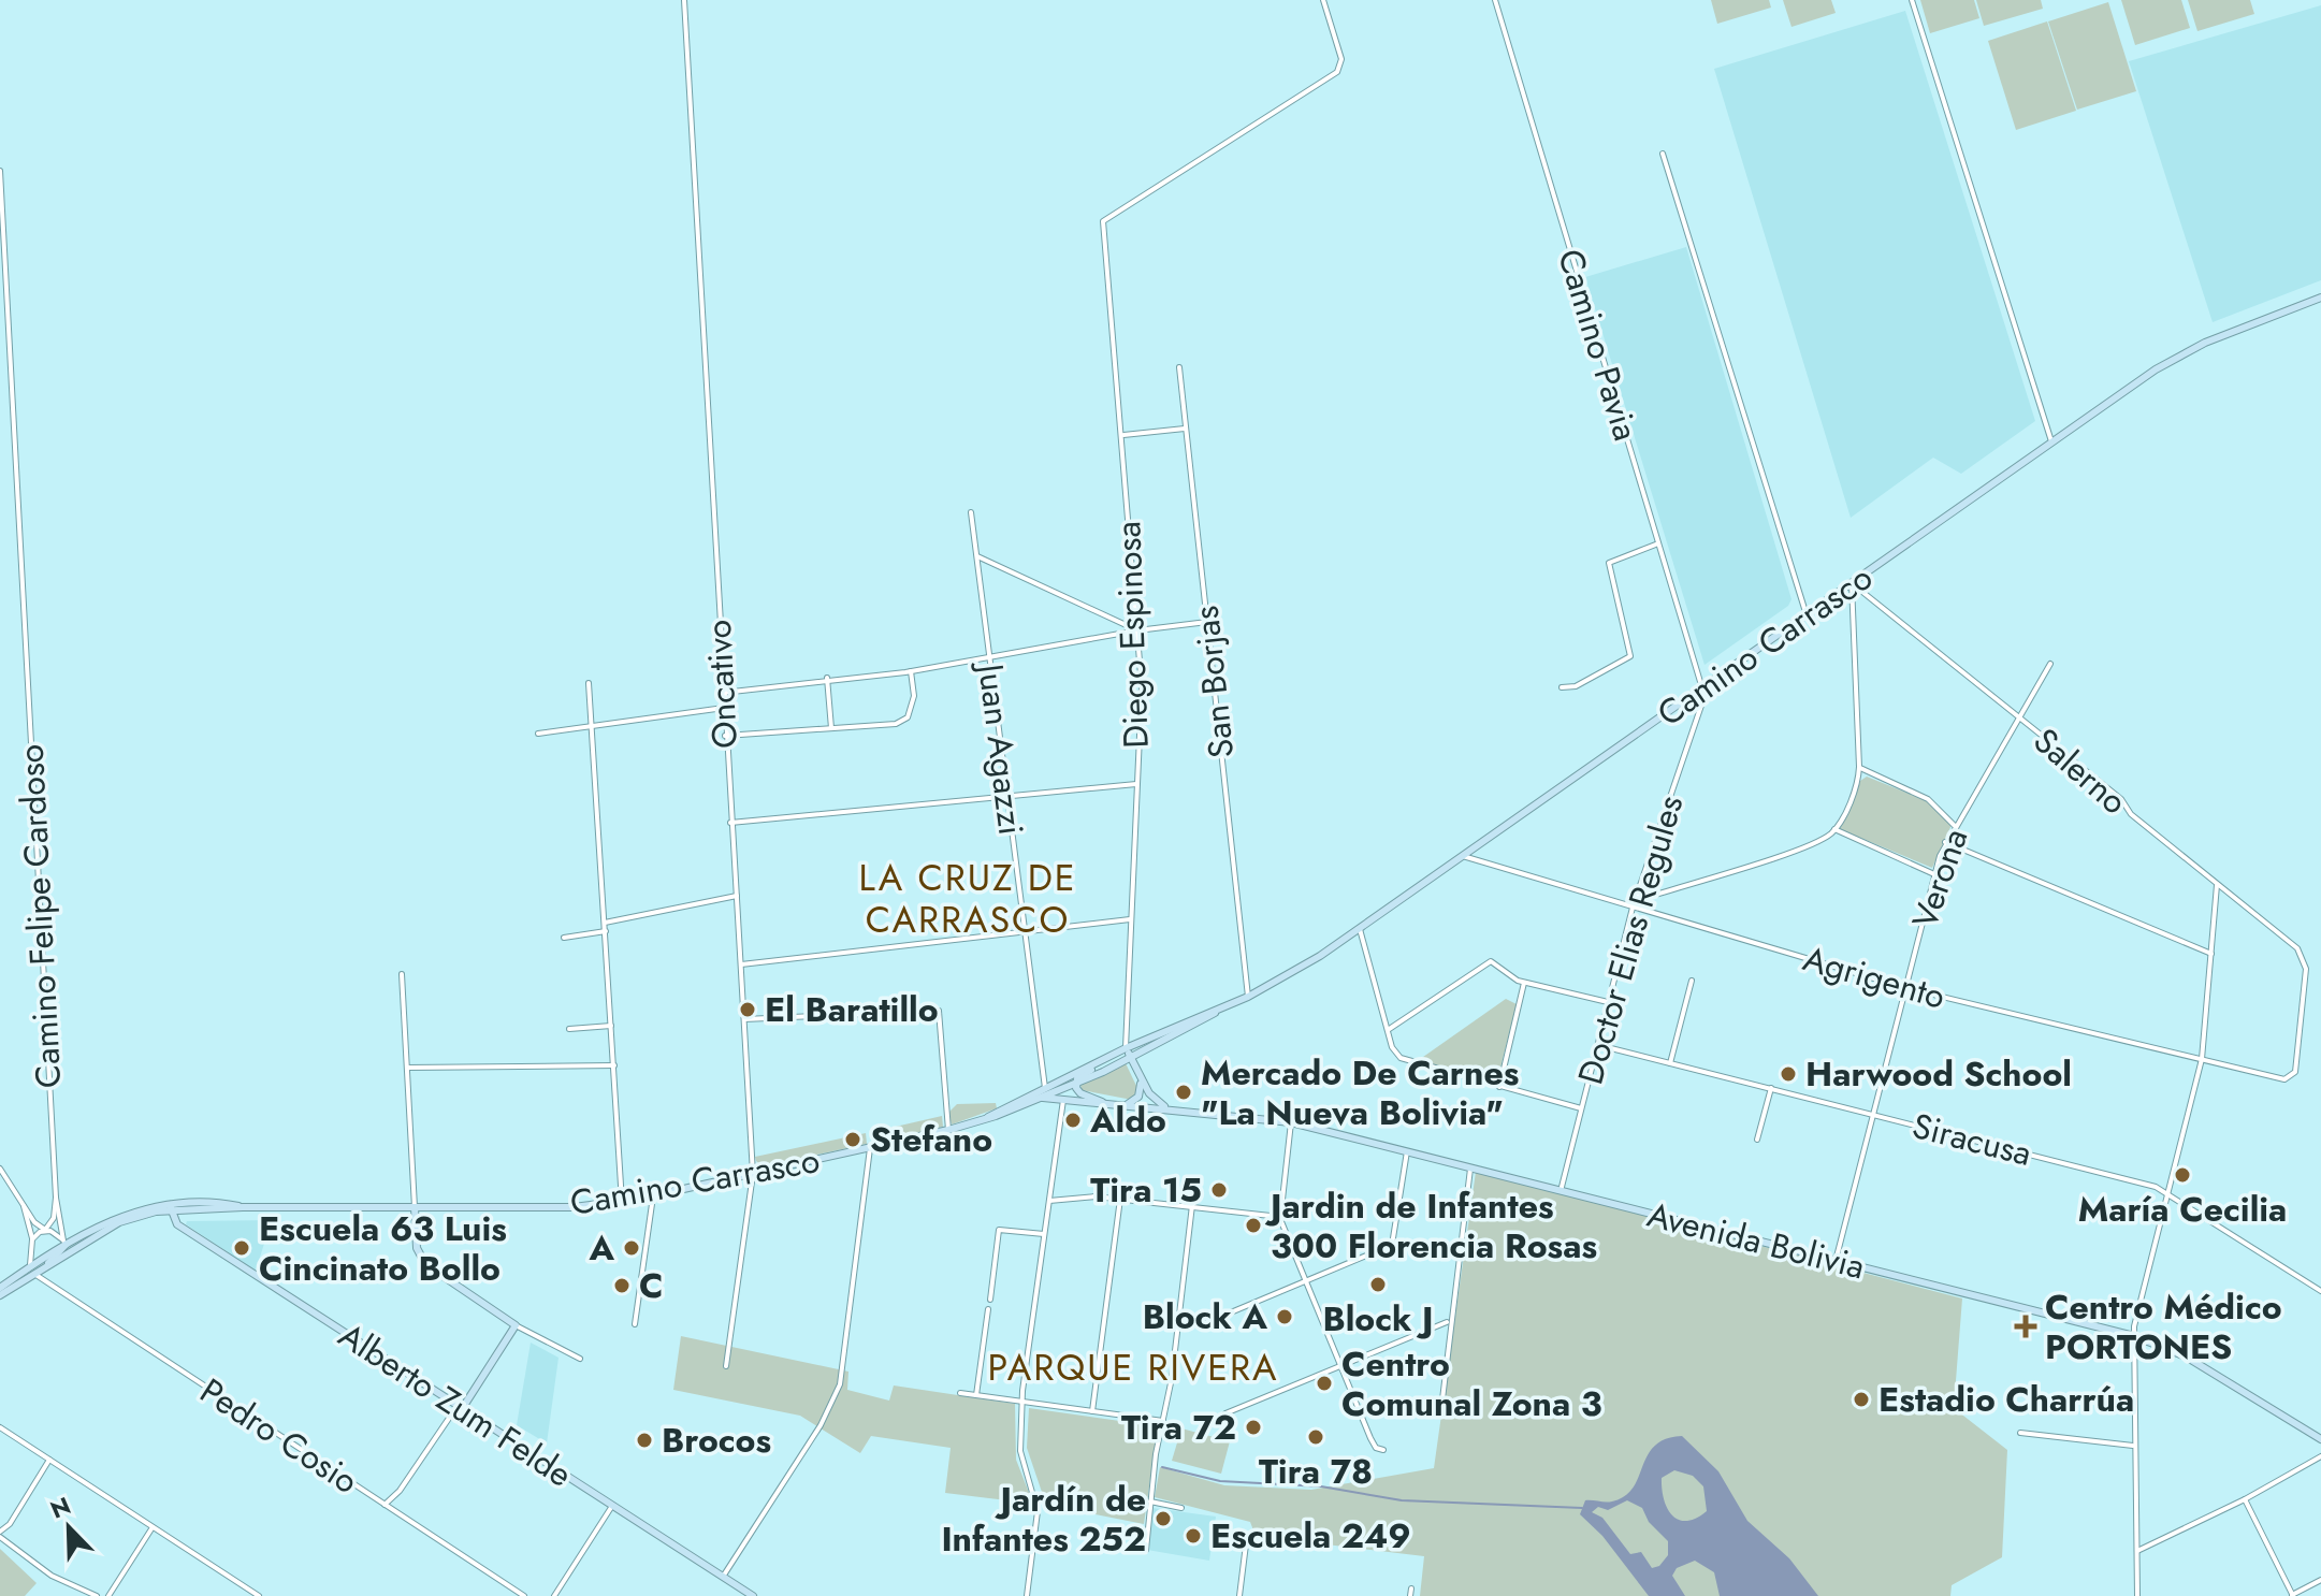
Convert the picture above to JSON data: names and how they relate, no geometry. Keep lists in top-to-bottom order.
{
  "streets": {
    "main road": ["Camino Carrasco", "Avenida Bolivia", "Alberto Zum Felde"],
    "street": [
      "Camino Pavia",
      "Diego Espinosa",
      "San Borjas",
      "Oncativo",
      "Juan Agazzi",
      "Salerno",
      "Verona",
      "Camino Felipe Cardoso",
      "Doctor Elias Regules",
      "Agrigento",
      "Siracusa",
      "Pedro Cosio"
    ]
  },
  "crossings": [
    ["Camino Pavia", "Camino Carrasco"],
    ["Camino Pavia", "Doctor Elias Regules"],
    ["Diego Espinosa", "Camino Carrasco"],
    ["Camino Carrasco", "San Borjas"],
    ["Camino Carrasco", "Oncativo"],
    ["Camino Carrasco", "Juan Agazzi"],
    ["Camino Carrasco", "Salerno"],
    ["Camino Carrasco", "Camino Felipe Cardoso"],
    ["Camino Carrasco", "Doctor Elias Regules"],
    ["Camino Carrasco", "Agrigento"],
    ["Camino Carrasco", "Avenida Bolivia"],
    ["Camino Carrasco", "Alberto Zum Felde"],
    ["Camino Carrasco", "Pedro Cosio"],
    ["Salerno", "Verona"],
    ["Salerno", "Agrigento"],
    ["Verona", "Agrigento"],
    ["Verona", "Siracusa"],
    ["Verona", "Avenida Bolivia"],
    ["Doctor Elias Regules", "Agrigento"],
    ["Doctor Elias Regules", "Siracusa"],
    ["Doctor Elias Regules", "Avenida Bolivia"]
  ],
  "districts": ["LA CRUZ DE CARRASCO", "PARQUE RIVERA"],
  "places": {
    "other": [
      "El Baratillo",
      "Harwood School",
      "Mercado De Carnes \"La Nueva Bolivia\"",
      "Aldo",
      "Stefano",
      "María Cecilia",
      "Tira 15",
      "Jardin de Infantes 300 Florencia Rosas",
      "Escuela 63 Luis Cincinato Bollo",
      "A",
      "Block J",
      "C",
      "Block A",
      "Centro Comunal Zona 3",
      "Estadio Charrúa",
      "Tira 72",
      "Tira 78",
      "Brocos",
      "Jardín de Infantes 252",
      "Escuela 249"
    ],
    "health": ["Centro Médico PORTONES"]
  },
  "north": "top left"
}
